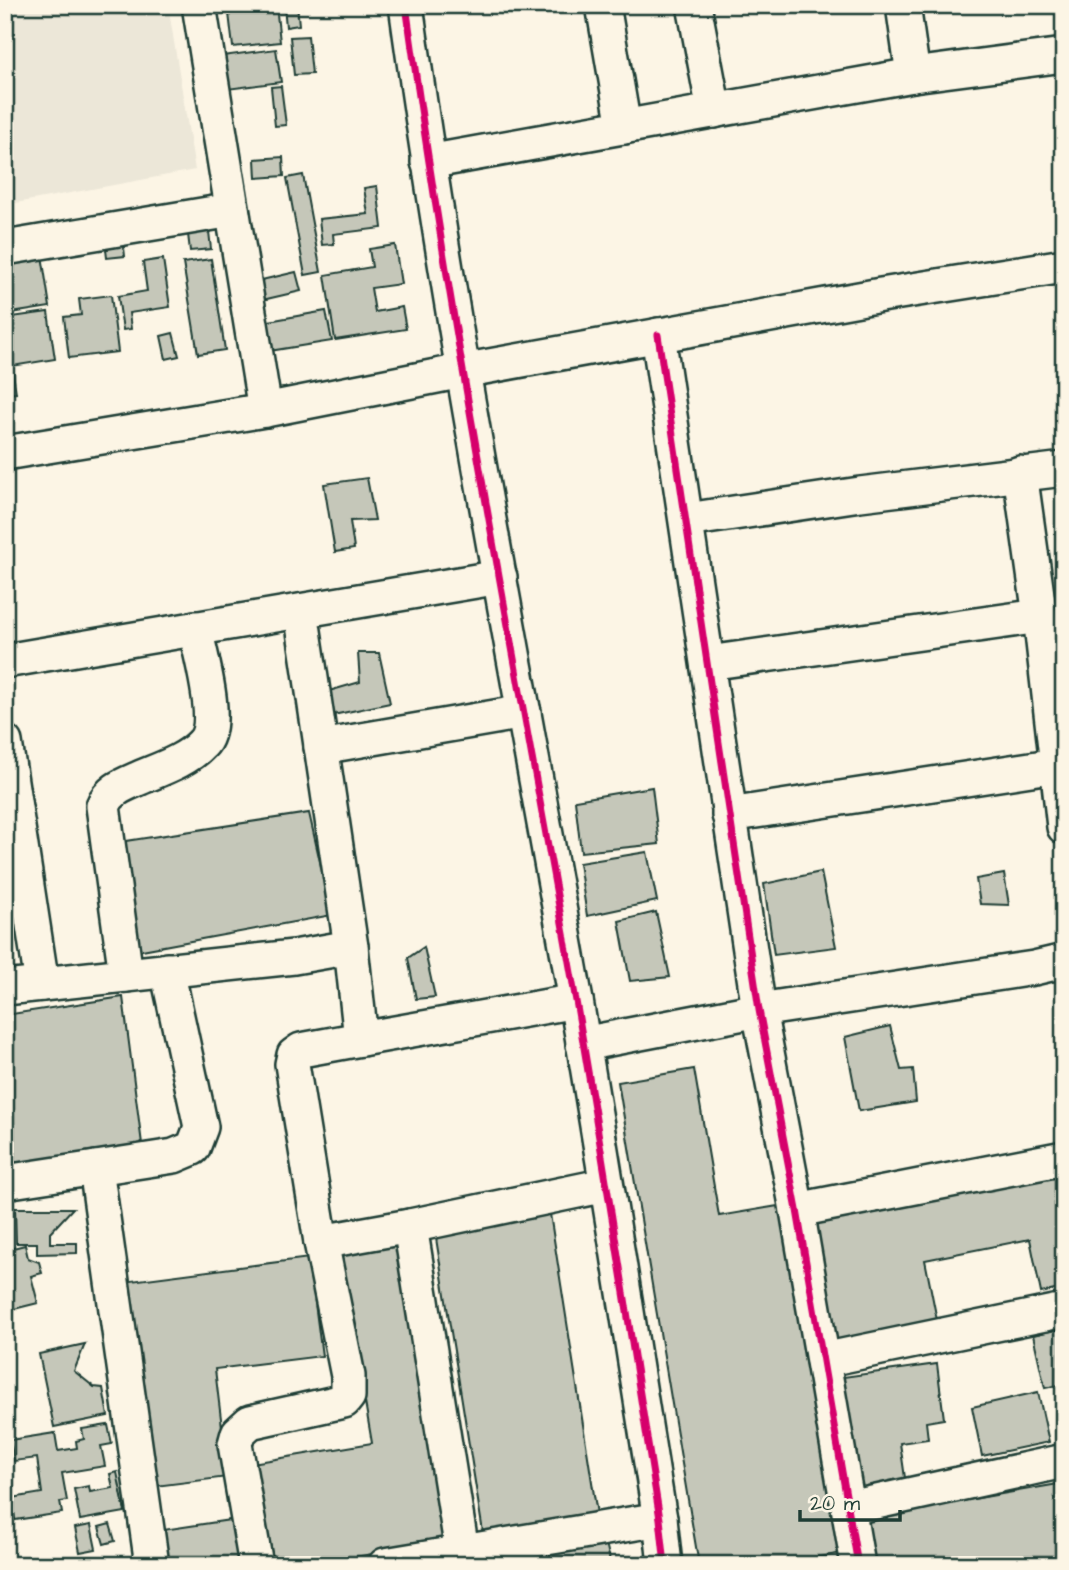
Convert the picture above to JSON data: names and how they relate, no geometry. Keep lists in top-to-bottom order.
{
  "scale_bar": "20 m"
}
